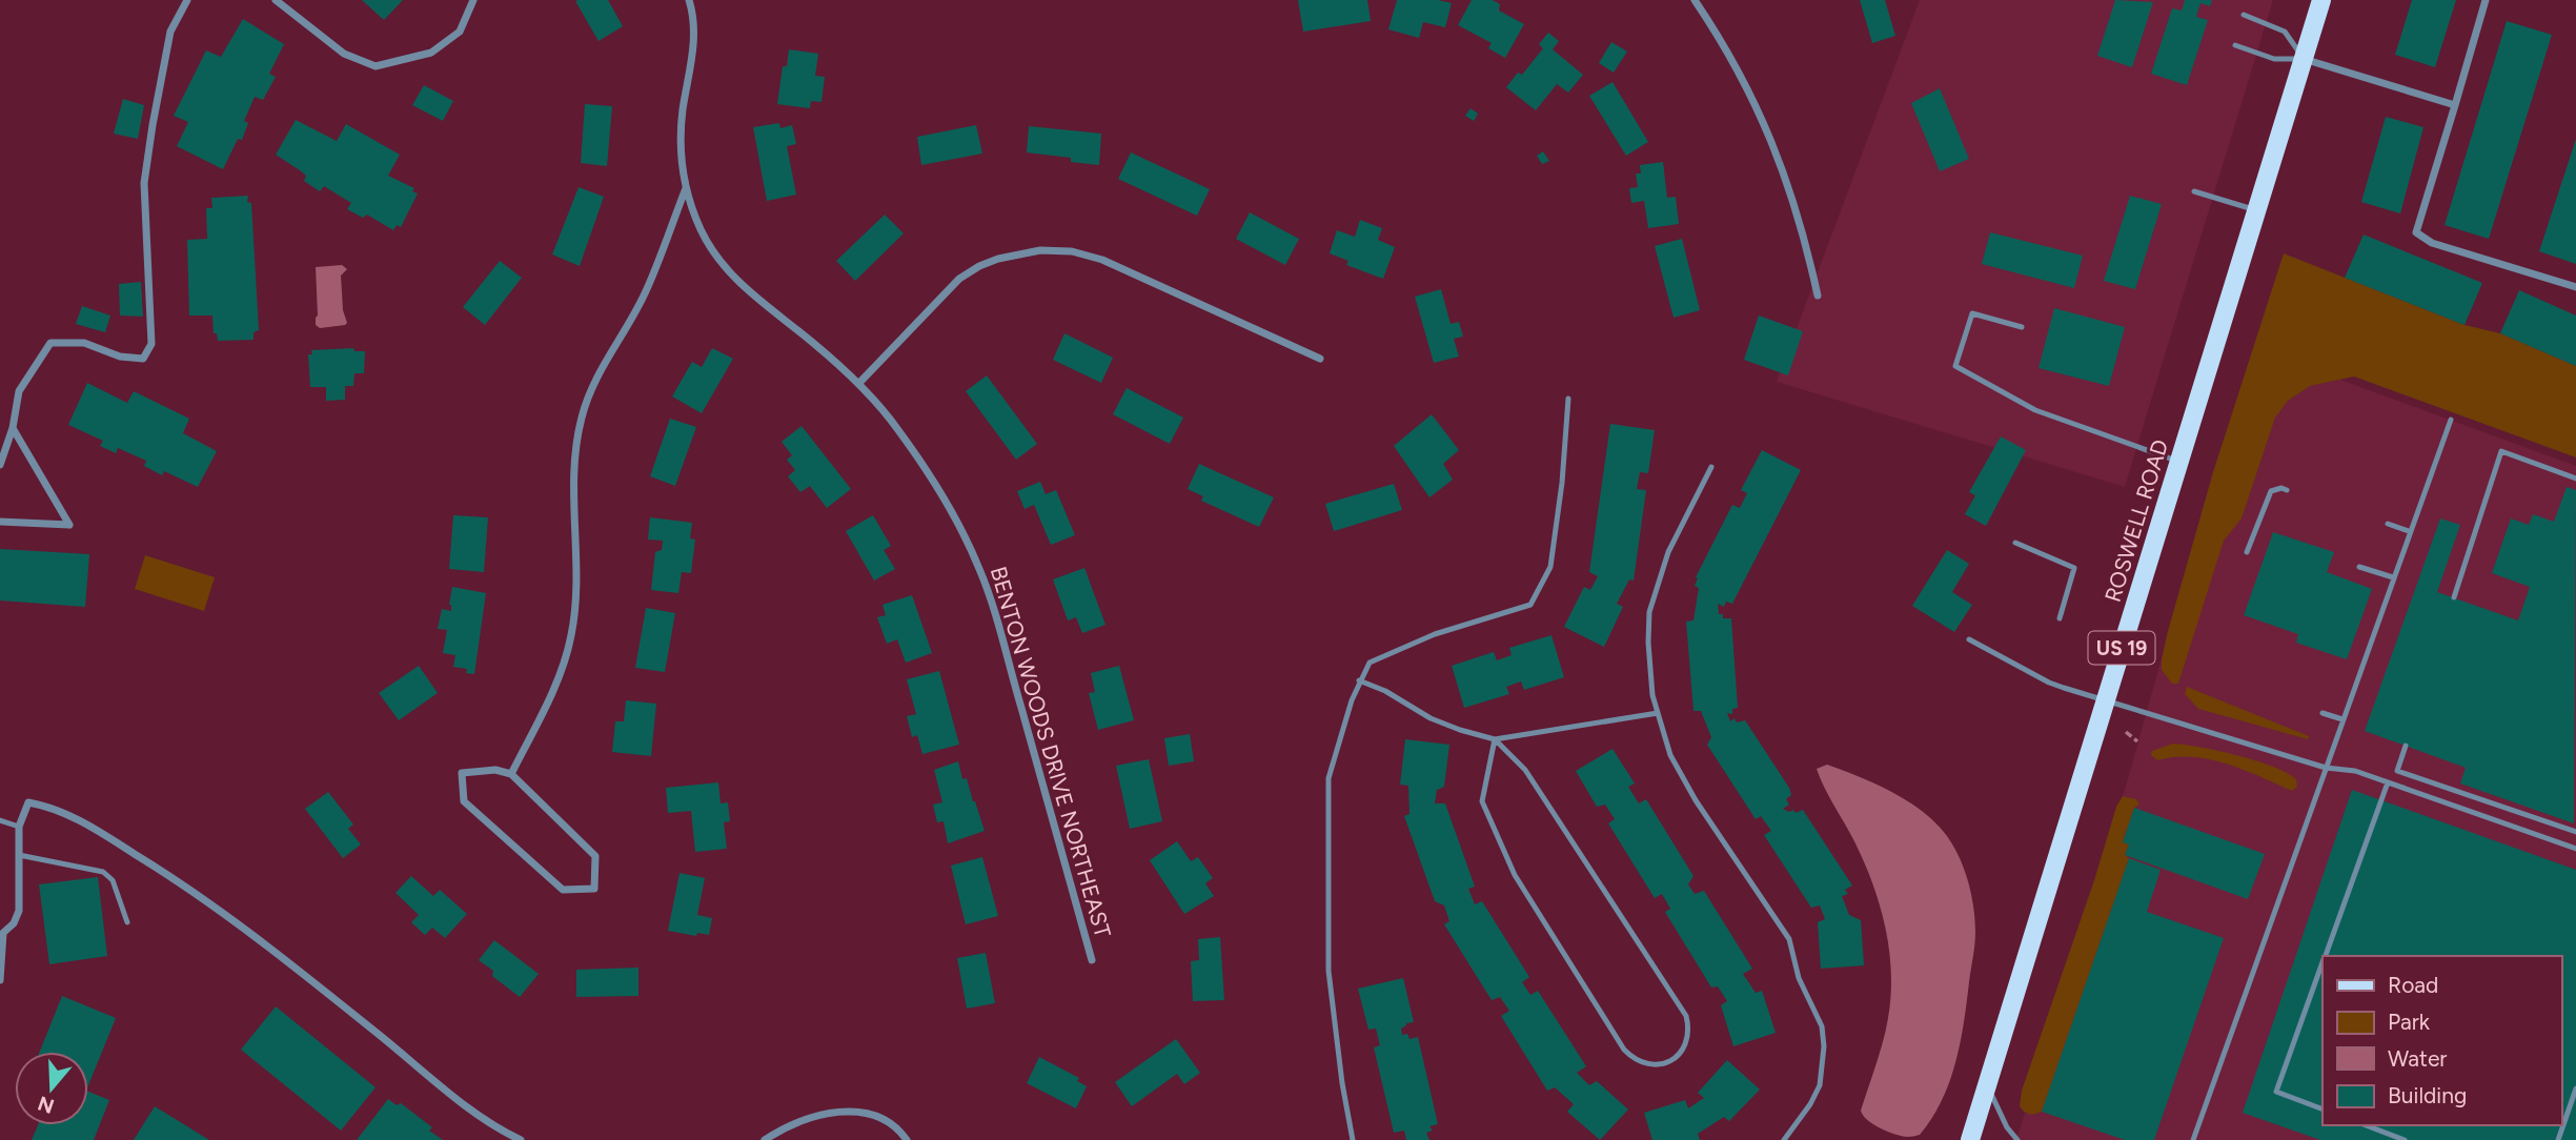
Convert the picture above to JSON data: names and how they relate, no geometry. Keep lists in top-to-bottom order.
{
  "streets": {
    "main road": ["ROSWELL ROAD", "US 19"],
    "street": ["BENTON WOODS DRIVE NORTHEAST"]
  },
  "legend": [
    "Road",
    "Park",
    "Water",
    "Building"
  ],
  "north": "bottom"
}
